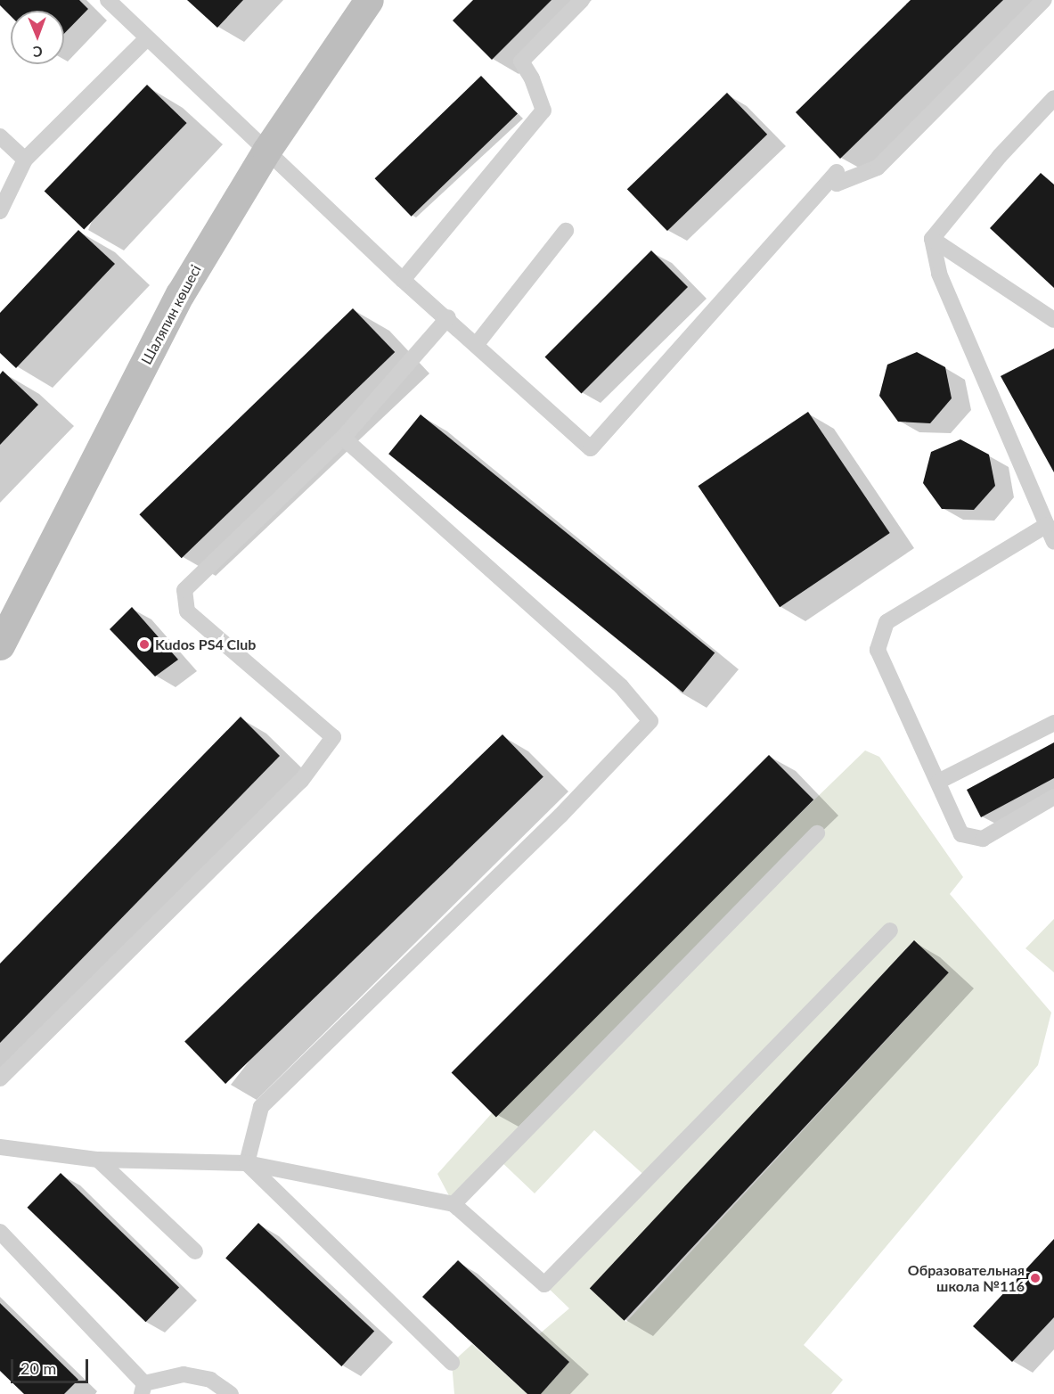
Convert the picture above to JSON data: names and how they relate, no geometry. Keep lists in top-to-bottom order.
{
  "streets": {
    "main road": ["Шаляпин көшесі"]
  },
  "places": ["Kudos PS4 Club", "Образовательная школа №116"],
  "scale_bar": "20 m",
  "north": "bottom"
}
